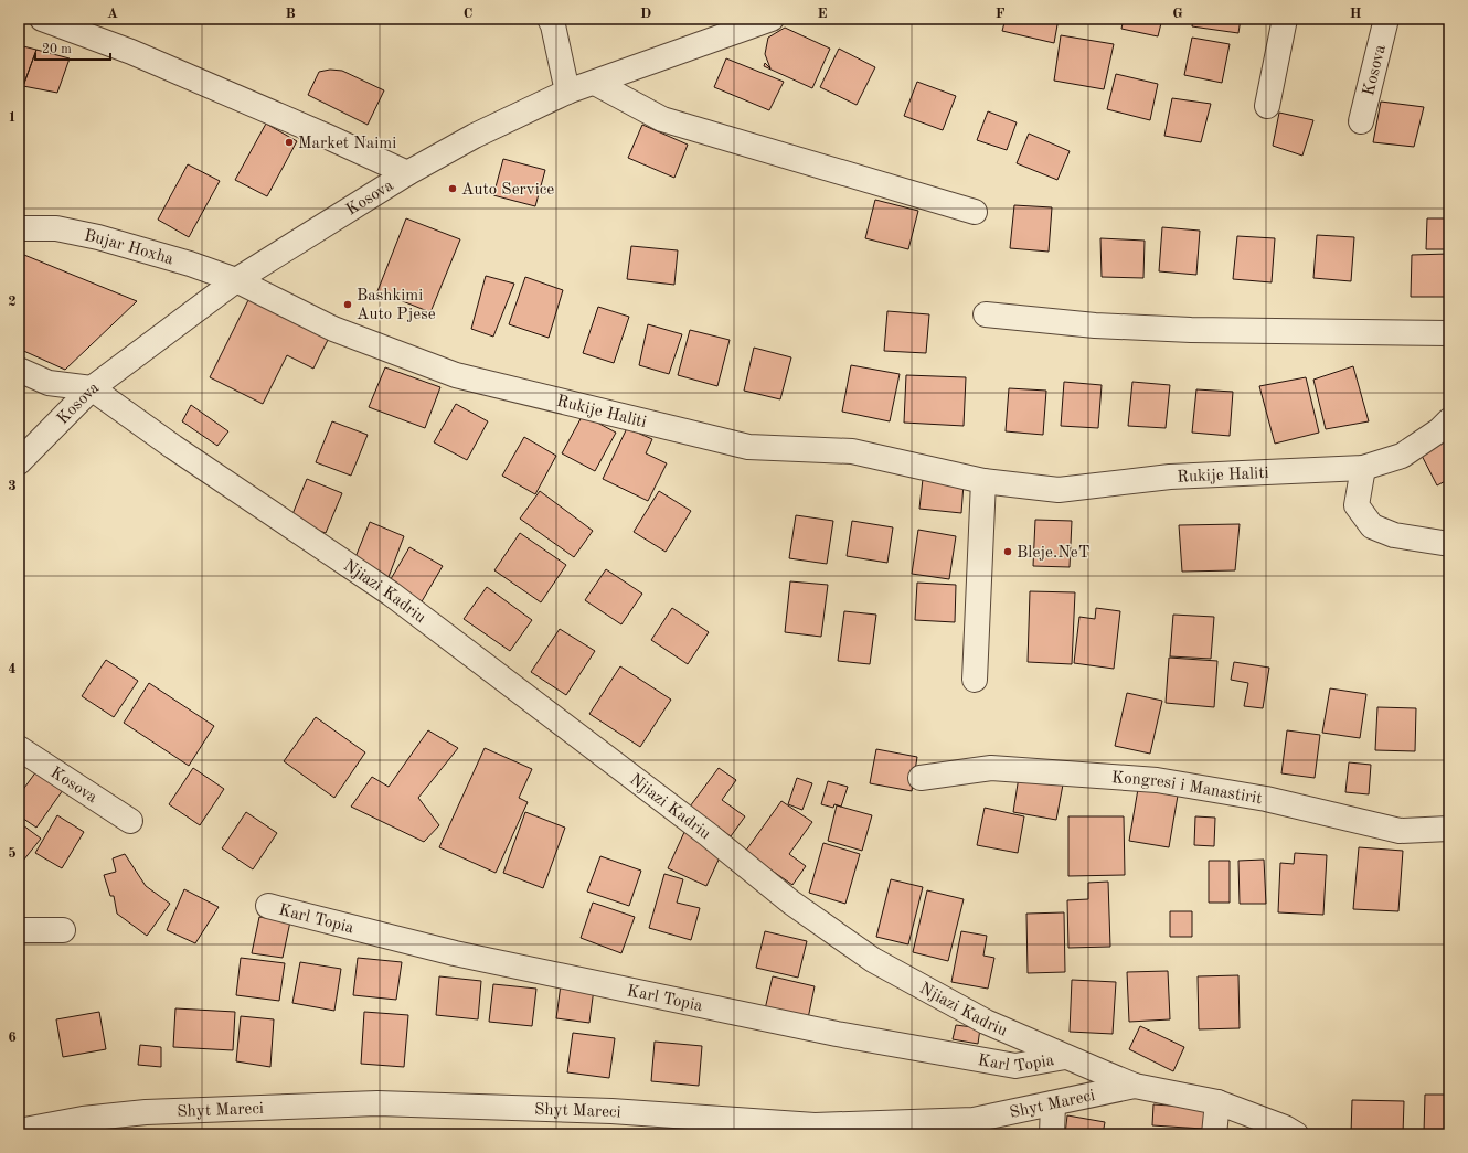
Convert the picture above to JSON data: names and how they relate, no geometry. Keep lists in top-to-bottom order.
{
  "streets": {
    "street": [
      "Kosova",
      "Bujar Hoxha",
      "Rukije Haliti",
      "Njiazi Kadriu",
      "Kongresi i Manastirit",
      "Karl Topia",
      "Shyt Mareci"
    ]
  },
  "crossings": [
    ["Kosova", "Bujar Hoxha"],
    ["Kosova", "Rukije Haliti"],
    ["Kosova", "Njiazi Kadriu"],
    ["Bujar Hoxha", "Rukije Haliti"],
    ["Njiazi Kadriu", "Karl Topia"],
    ["Njiazi Kadriu", "Shyt Mareci"]
  ],
  "places": [
    "Market Naimi",
    "Auto Service",
    "Bashkimi Auto Pjese",
    "Bleje.NeT"
  ],
  "scale_bar": "20 m",
  "grid": {
    "columns": [
      "A",
      "B",
      "C",
      "D",
      "E",
      "F",
      "G",
      "H"
    ],
    "rows": [
      "1",
      "2",
      "3",
      "4",
      "5",
      "6"
    ]
  }
}
